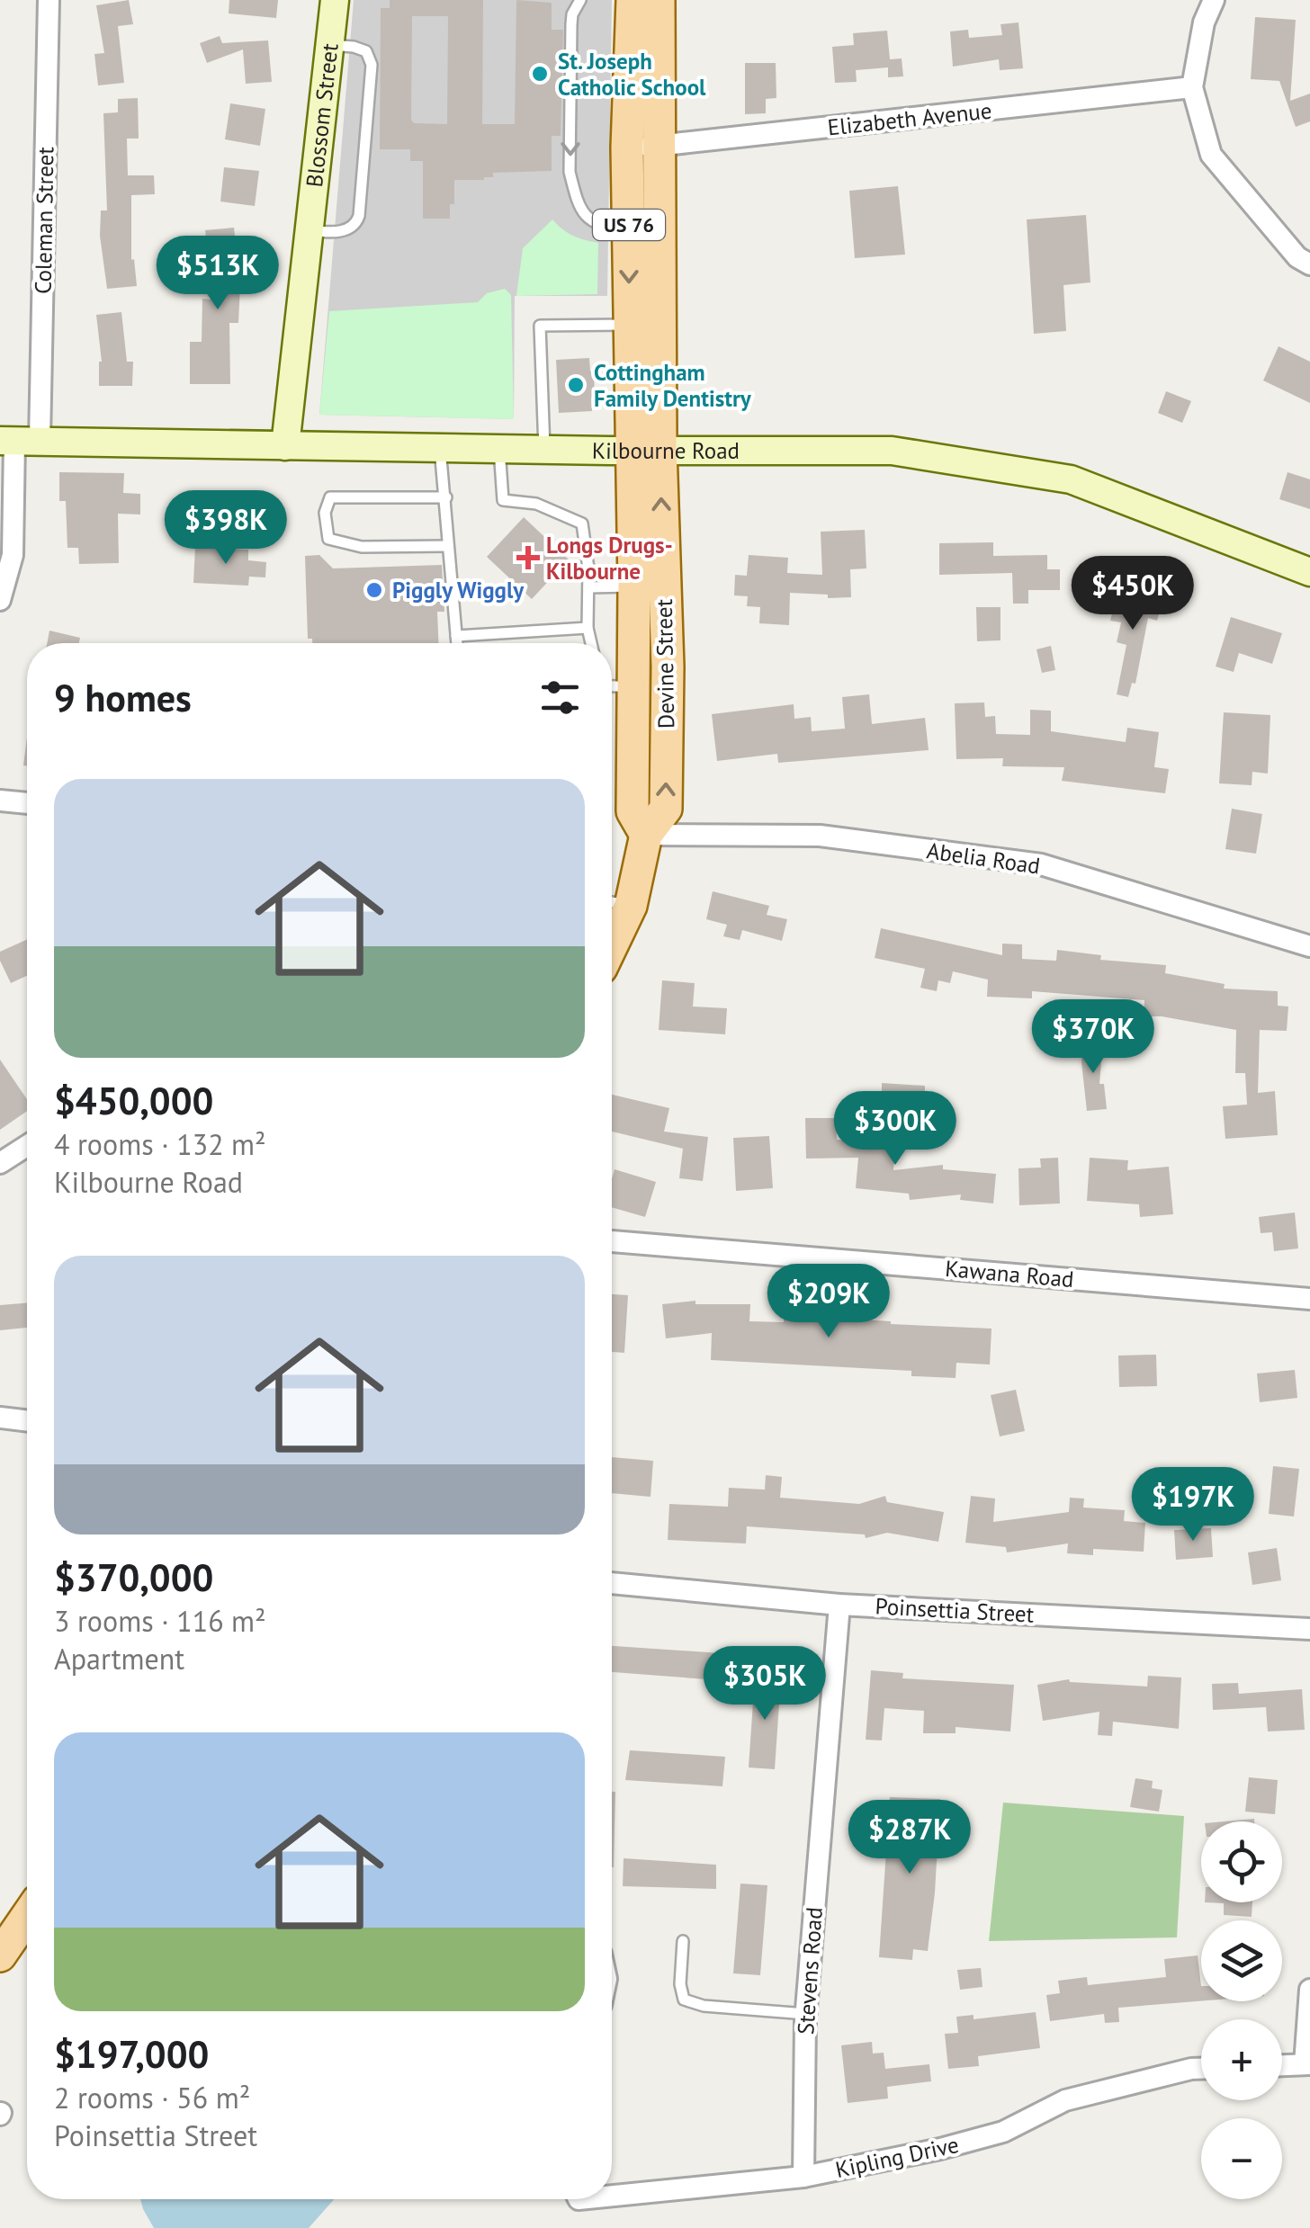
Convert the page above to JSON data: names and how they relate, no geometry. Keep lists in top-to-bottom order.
{
  "streets": {
    "main road": ["US 76", "Devine Street"],
    "street": [
      "Blossom Street",
      "Elizabeth Avenue",
      "Coleman Street",
      "Kilbourne Road",
      "Abelia Road",
      "Kawana Road",
      "Poinsettia Street",
      "Stevens Road",
      "Kipling Drive"
    ]
  },
  "crossings": [
    ["Blossom Street", "Kilbourne Road"],
    ["Elizabeth Avenue", "Devine Street"],
    ["Coleman Street", "Kilbourne Road"],
    ["Kilbourne Road", "Devine Street"],
    ["Devine Street", "Abelia Road"],
    ["Poinsettia Street", "Stevens Road"],
    ["Stevens Road", "Kipling Drive"]
  ],
  "places": {
    "other": ["St. Joseph Catholic School", "Cottingham Family Dentistry", "Piggly Wiggly"],
    "health": ["Longs Drugs- Kilbourne"]
  },
  "page": {
    "price": [
      "$513K",
      "$398K",
      "$450K",
      "$370K",
      "$300K",
      "$209K",
      "$197K",
      "$305K",
      "$287K"
    ],
    "heading": "9 homes",
    "list": [
      {
        "name": "$450,000",
        "note": "4 rooms · 132 m² · Kilbourne Road"
      },
      {
        "name": "$370,000",
        "note": "3 rooms · 116 m² · Apartment"
      },
      {
        "name": "$197,000",
        "note": "2 rooms · 56 m² · Poinsettia Street"
      }
    ],
    "map_buttons": ["+", "−"]
  }
}
